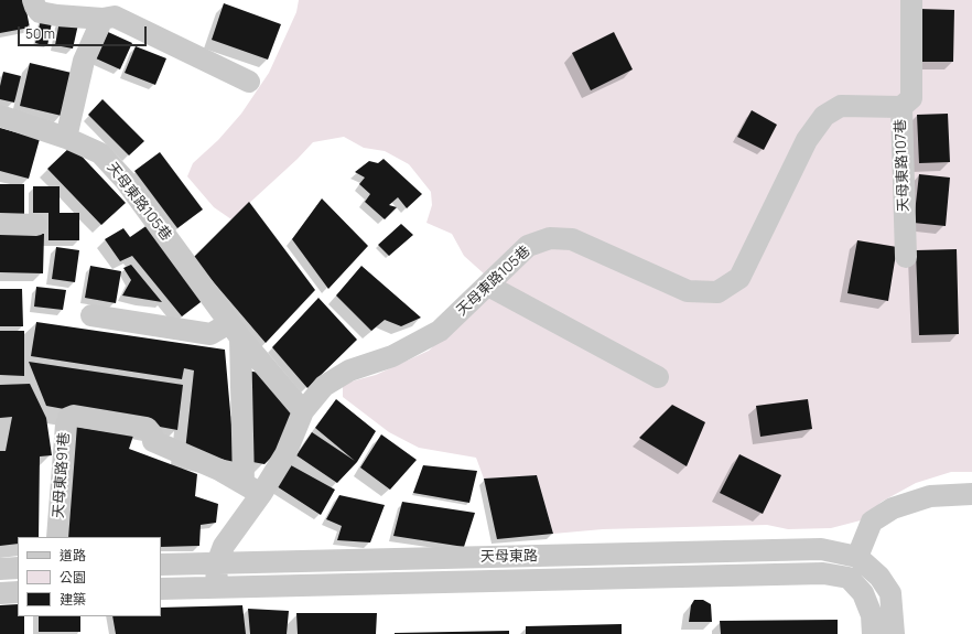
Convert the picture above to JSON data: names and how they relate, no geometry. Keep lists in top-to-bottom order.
{
  "streets": {
    "street": [
      "天母東路107巷",
      "天母東路105巷",
      "天母東路91巷",
      "天母東路"
    ]
  },
  "crossings": [
    ["天母東路107巷", "天母東路105巷"],
    ["天母東路105巷", "天母東路91巷"],
    ["天母東路105巷", "天母東路"]
  ],
  "legend": ["道路", "公園", "建築"],
  "scale_bar": "50 m"
}
